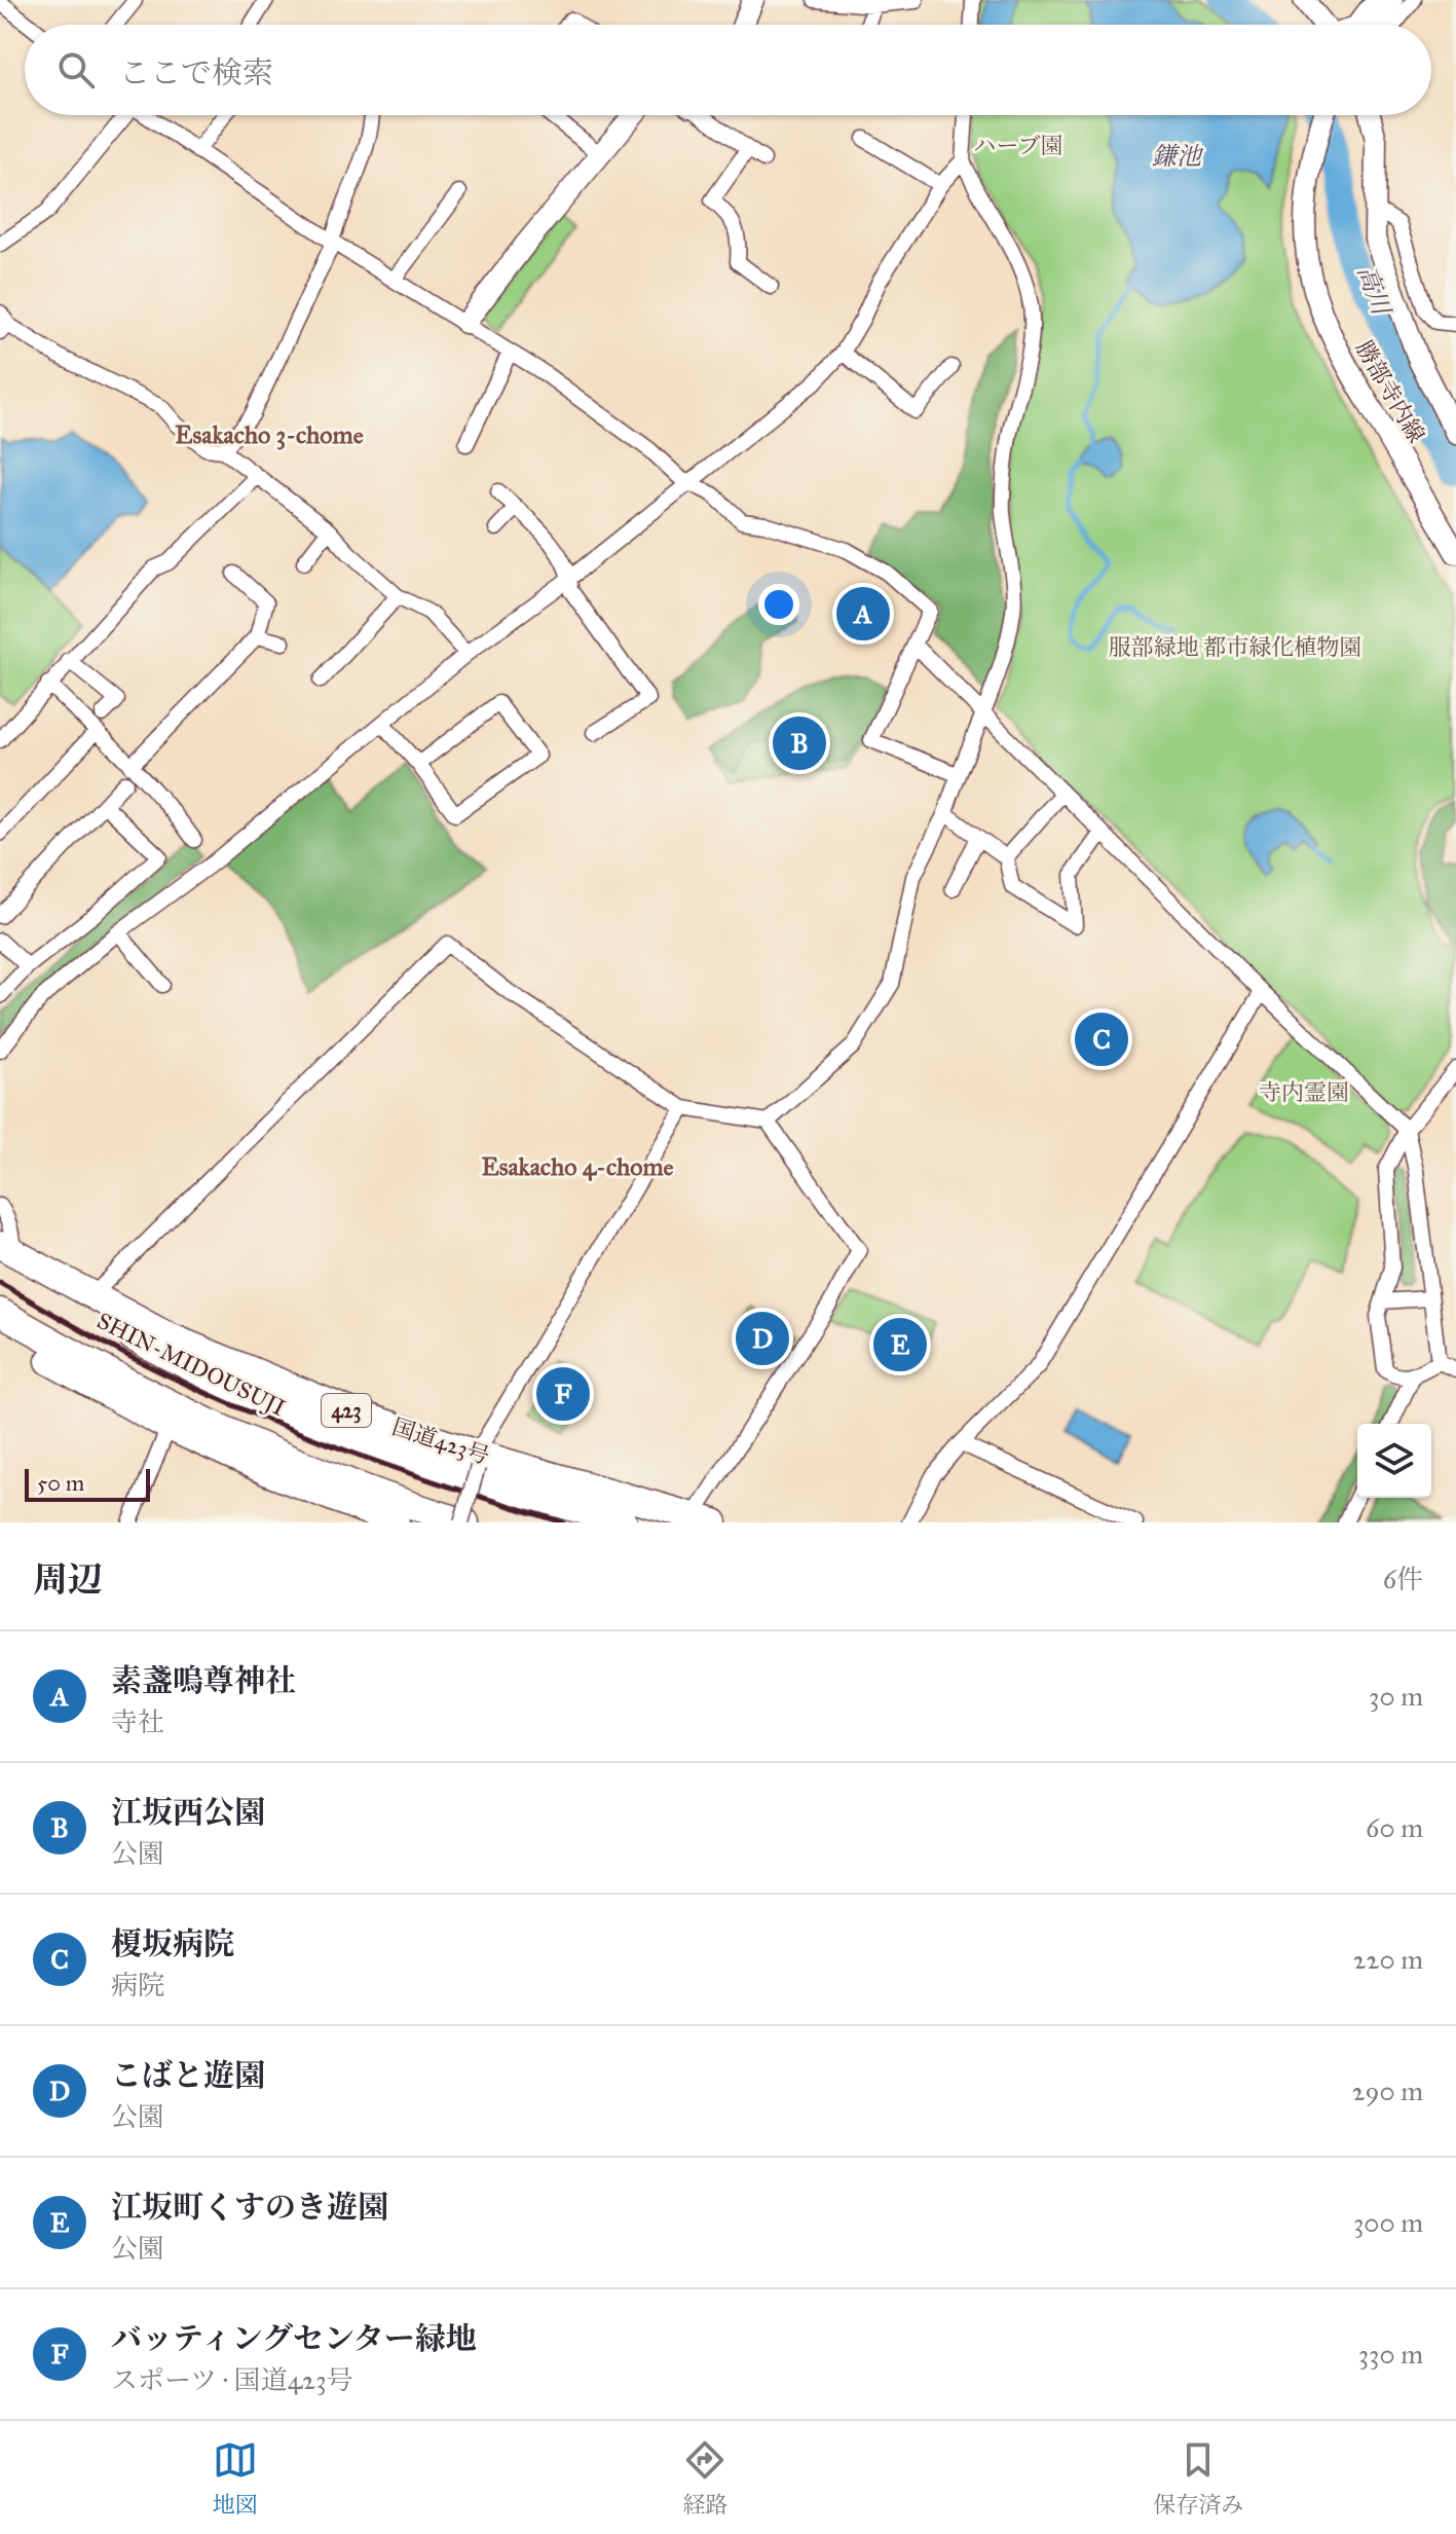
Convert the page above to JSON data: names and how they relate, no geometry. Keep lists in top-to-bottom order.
{
  "streets": {
    "highway": ["SHIN-MIDOUSUJI", "423", "国道423号"],
    "street": ["勝部寺内線"]
  },
  "crossings": [
    ["SHIN-MIDOUSUJI", "国道423号"]
  ],
  "districts": ["Esakacho 3-chome", "Esakacho 4-chome"],
  "water": ["鎌池", "高川"],
  "parks": ["ハーブ園", "服部緑地 都市緑化植物園", "寺内霊園"],
  "scale_bar": "50 m",
  "page": {
    "search": "ここで検索",
    "pins": [
      "A",
      "B",
      "C",
      "D",
      "E",
      "F"
    ],
    "scale": "50 m",
    "heading": ["周辺", "6件"],
    "list": [
      {
        "mark": "A",
        "name": "素盞嗚尊神社",
        "note": "寺社",
        "value": "30 m"
      },
      {
        "mark": "B",
        "name": "江坂西公園",
        "note": "公園",
        "value": "60 m"
      },
      {
        "mark": "C",
        "name": "榎坂病院",
        "note": "病院",
        "value": "220 m"
      },
      {
        "mark": "D",
        "name": "こばと遊園",
        "note": "公園",
        "value": "290 m"
      },
      {
        "mark": "E",
        "name": "江坂町くすのき遊園",
        "note": "公園",
        "value": "300 m"
      },
      {
        "mark": "F",
        "name": "バッティングセンター緑地",
        "note": "スポーツ · 国道423号",
        "value": "330 m"
      }
    ],
    "nav": ["地図", "経路", "保存済み"]
  }
}
